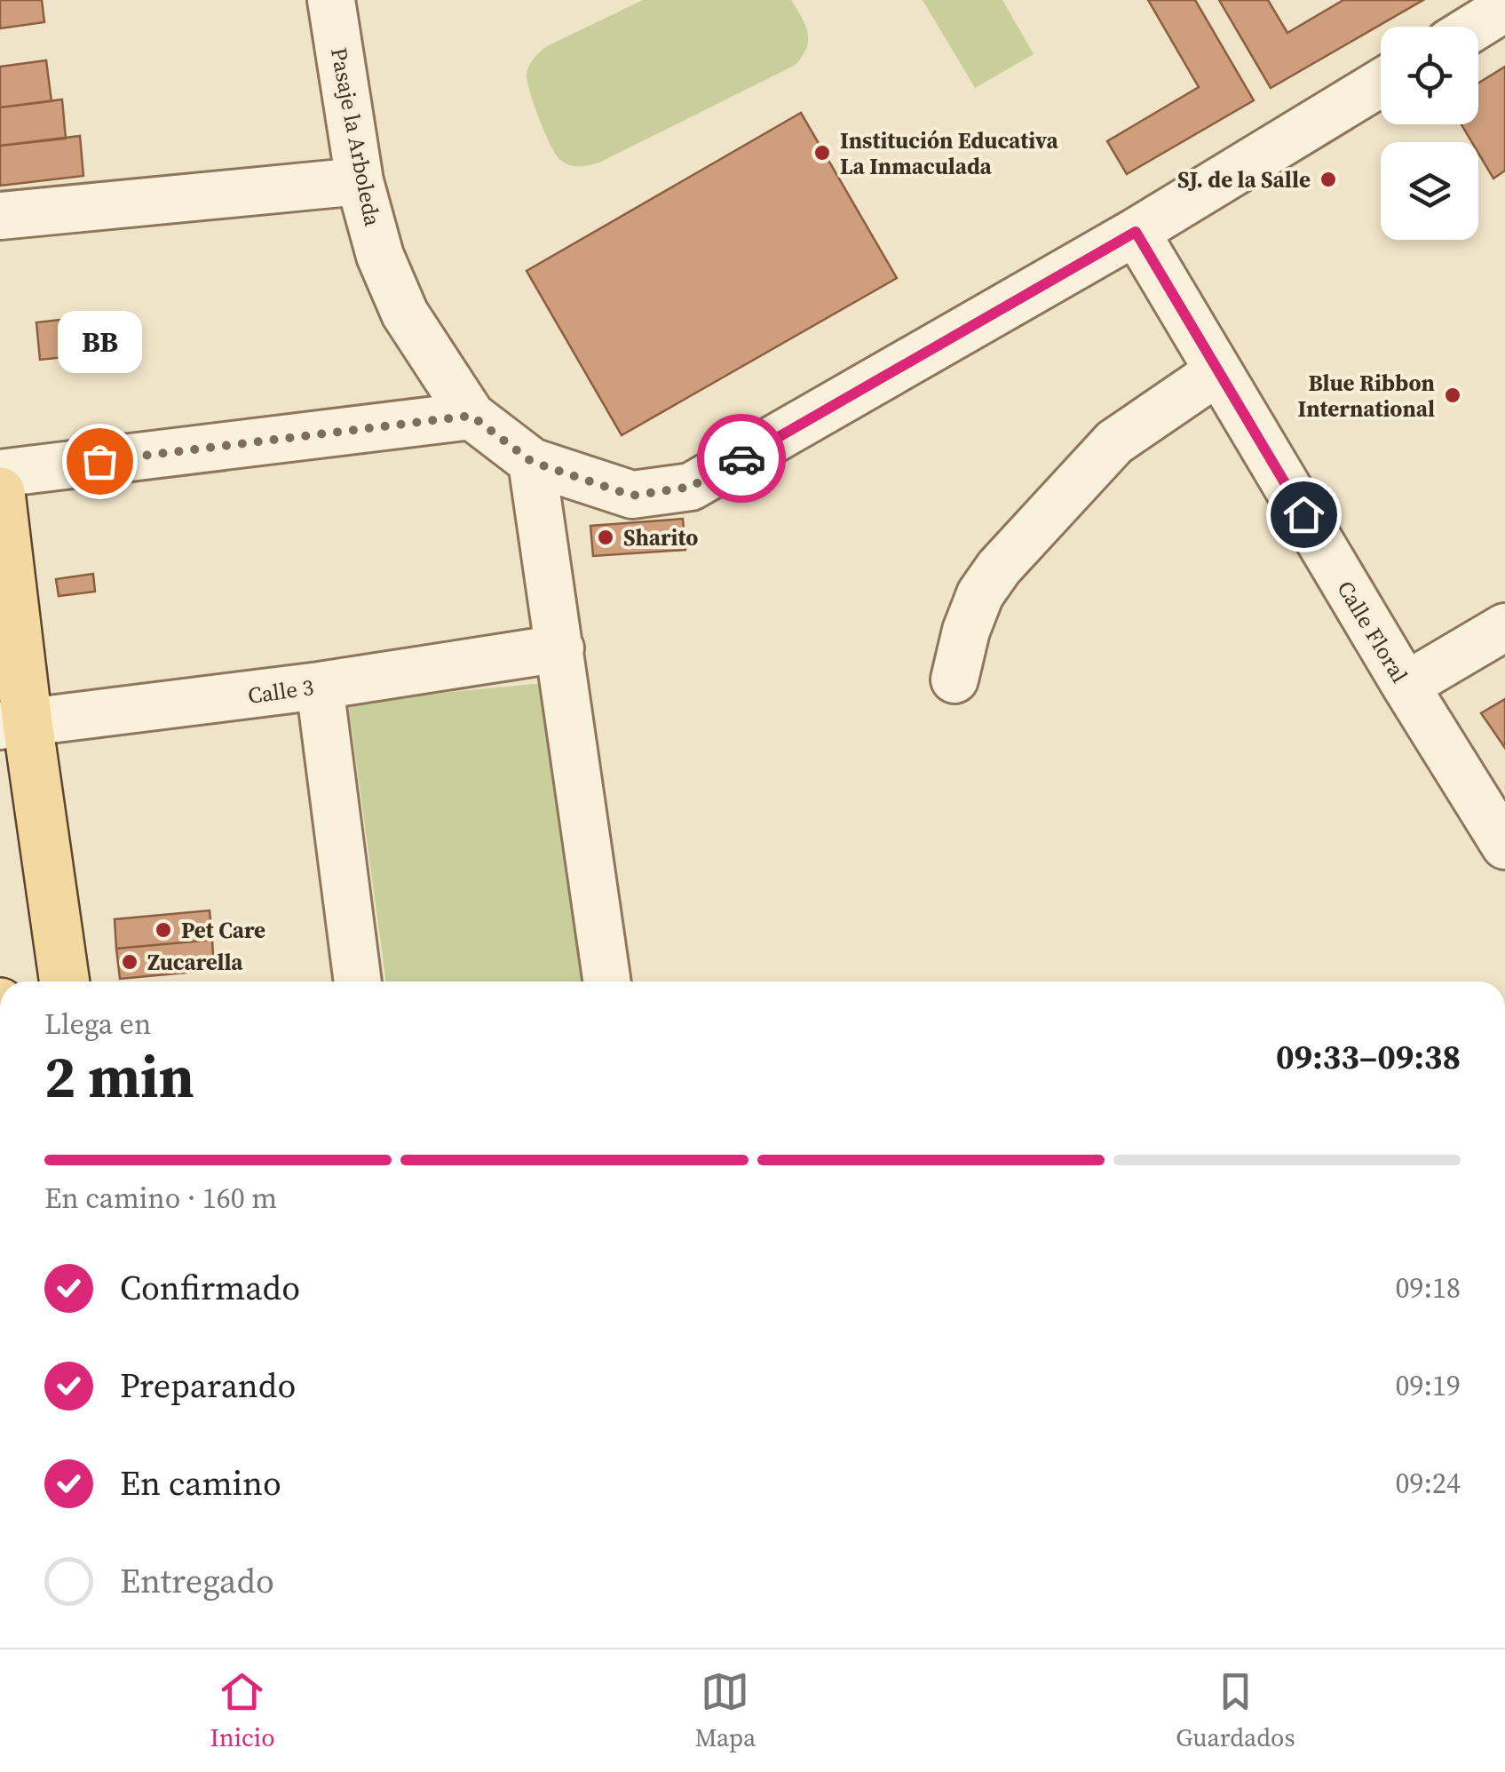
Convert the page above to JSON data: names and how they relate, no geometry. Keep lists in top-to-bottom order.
{
  "streets": {
    "street": ["Pasaje la Arboleda", "Calle Floral", "Calle 3"]
  },
  "crossings": [
    ["Pasaje la Arboleda", "Calle Floral"]
  ],
  "places": [
    "Institución Educativa La Inmaculada",
    "SJ. de la Salle",
    "Blue Ribbon International",
    "BB",
    "Sharito",
    "Pet Care",
    "Zucarella"
  ],
  "page": {
    "bubble": "BB",
    "heading": ["2 min", "Llega en", "09:33–09:38"],
    "bar": "En camino · 160 m",
    "list": [
      ["Confirmado", "09:18"],
      ["Preparando", "09:19"],
      ["En camino", "09:24"],
      "Entregado"
    ],
    "tabs": ["Inicio", "Mapa", "Guardados"]
  }
}
